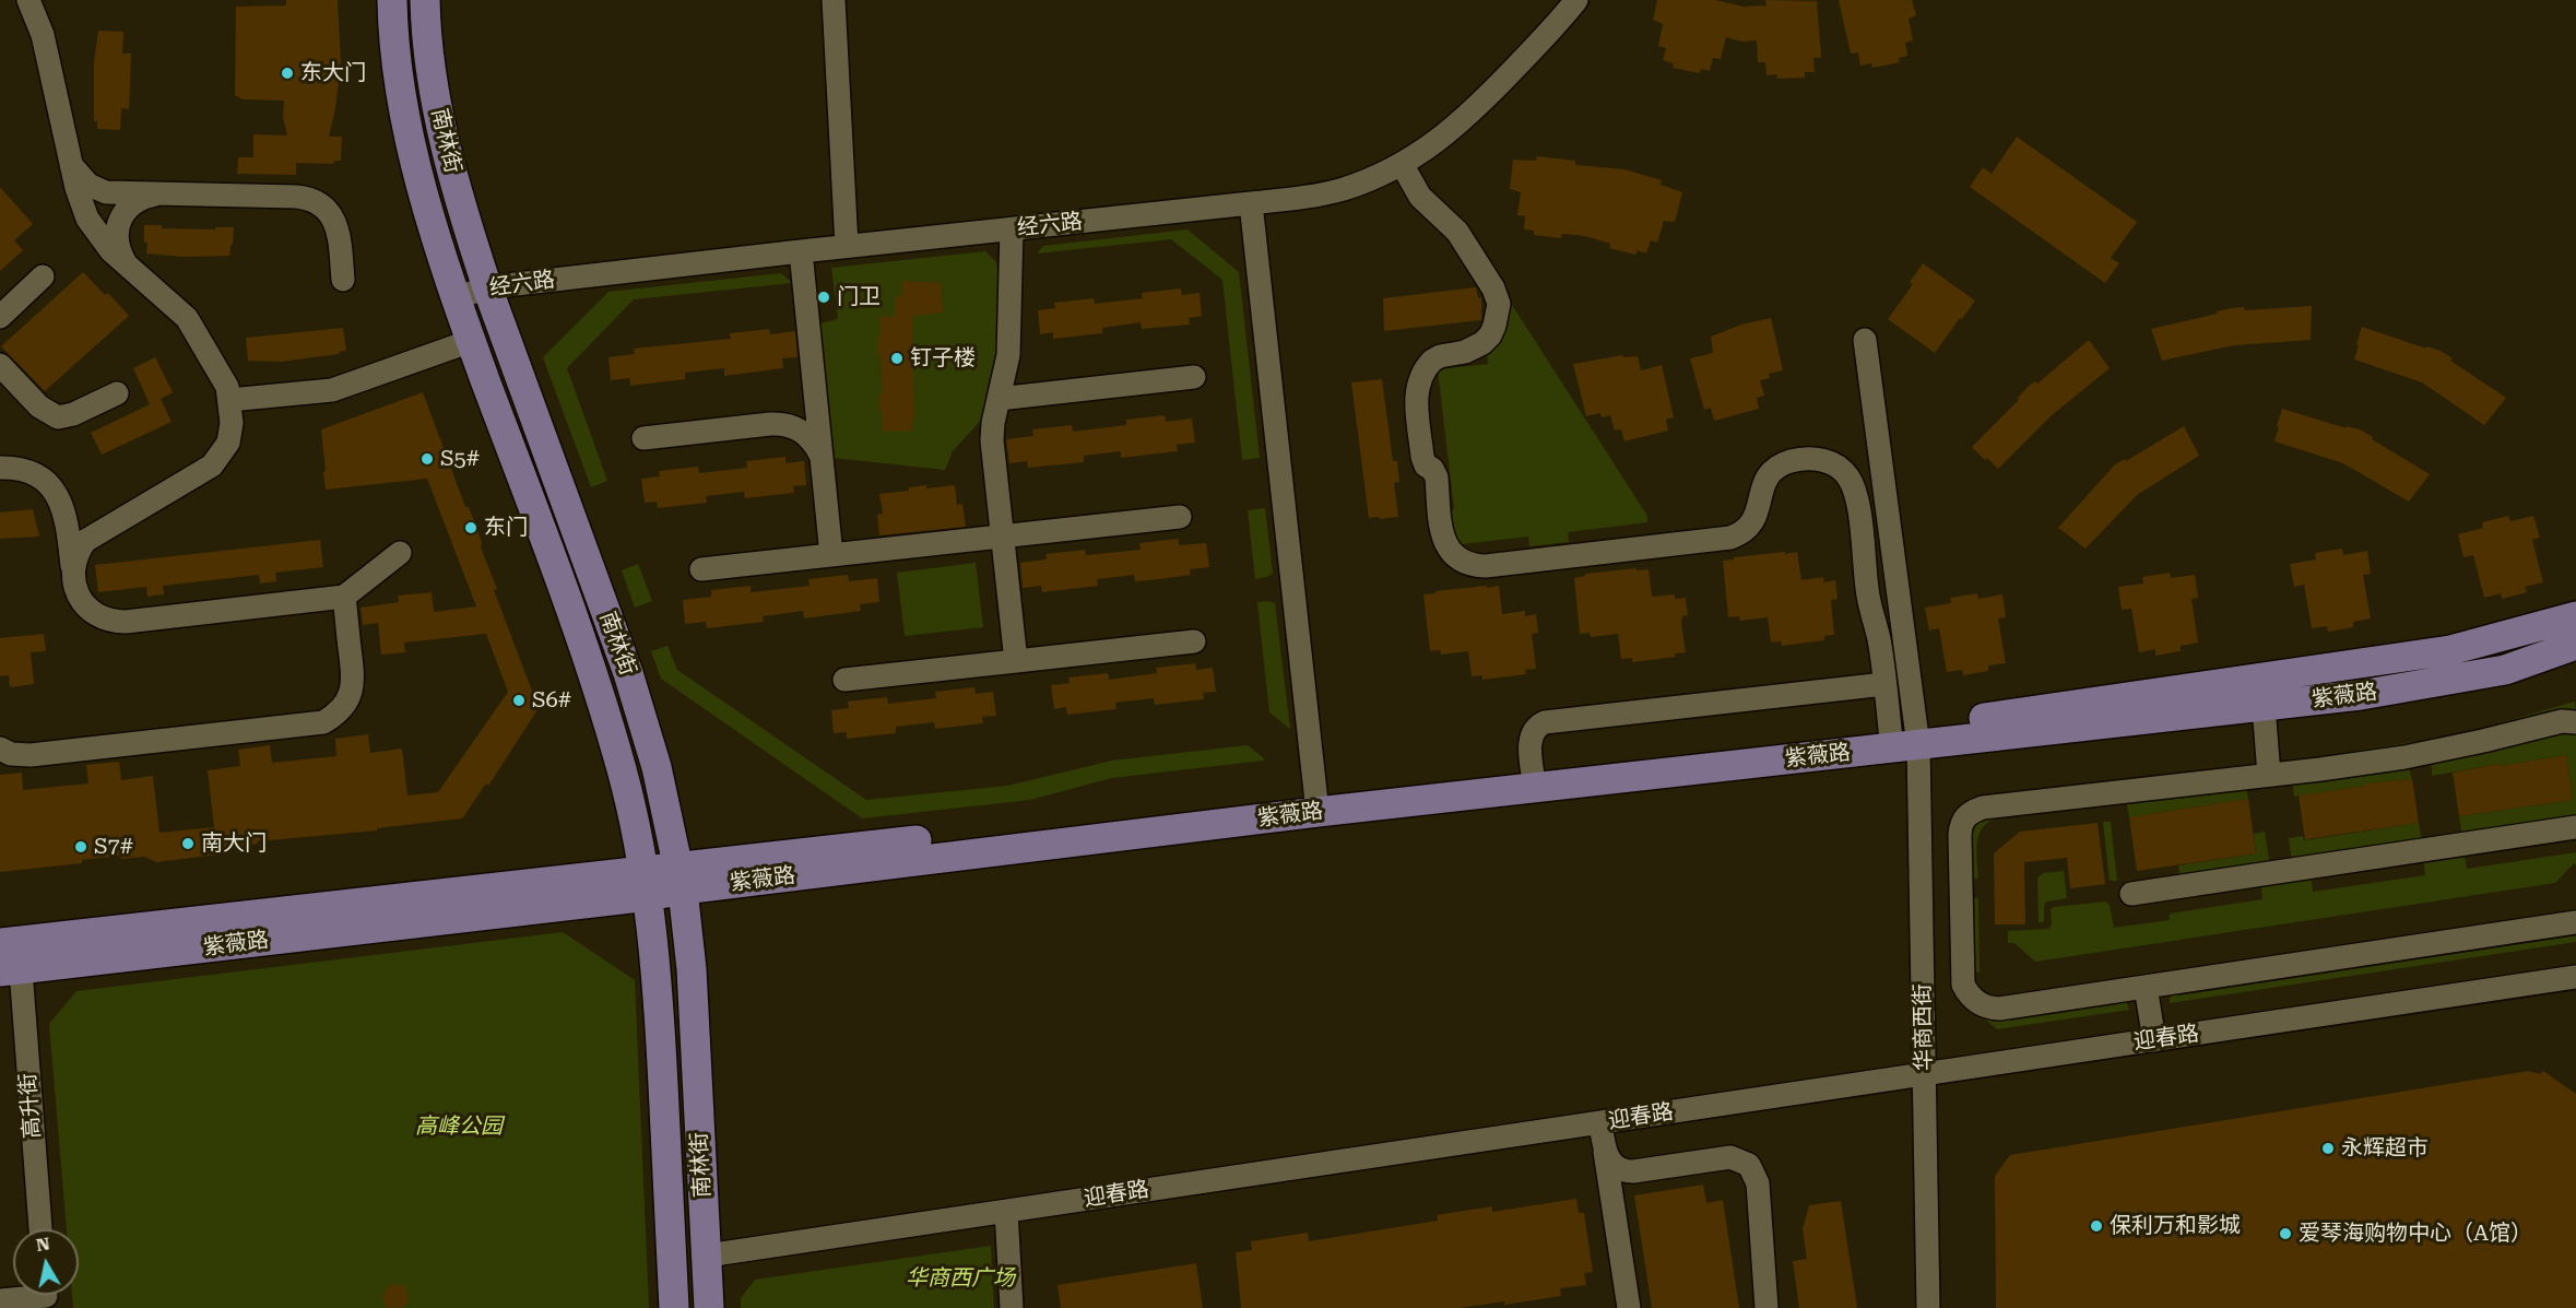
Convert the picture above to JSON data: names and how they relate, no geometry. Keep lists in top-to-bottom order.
{
  "streets": {
    "main road": ["南林街", "紫薇路"],
    "street": [
      "经六路",
      "华商西街",
      "迎春路",
      "高升街"
    ]
  },
  "crossings": [
    ["南林街", "经六路"],
    ["南林街", "紫薇路"],
    ["南林街", "迎春路"],
    ["紫薇路", "华商西街"],
    ["紫薇路", "高升街"],
    ["华商西街", "迎春路"]
  ],
  "parks": ["高峰公园", "华商西广场"],
  "places": [
    "东大门",
    "门卫",
    "钉子楼",
    "S5#",
    "东门",
    "S6#",
    "南大门",
    "S7#",
    "永辉超市",
    "保利万和影城",
    "爱琴海购物中心（A馆）"
  ],
  "north": "top"
}
